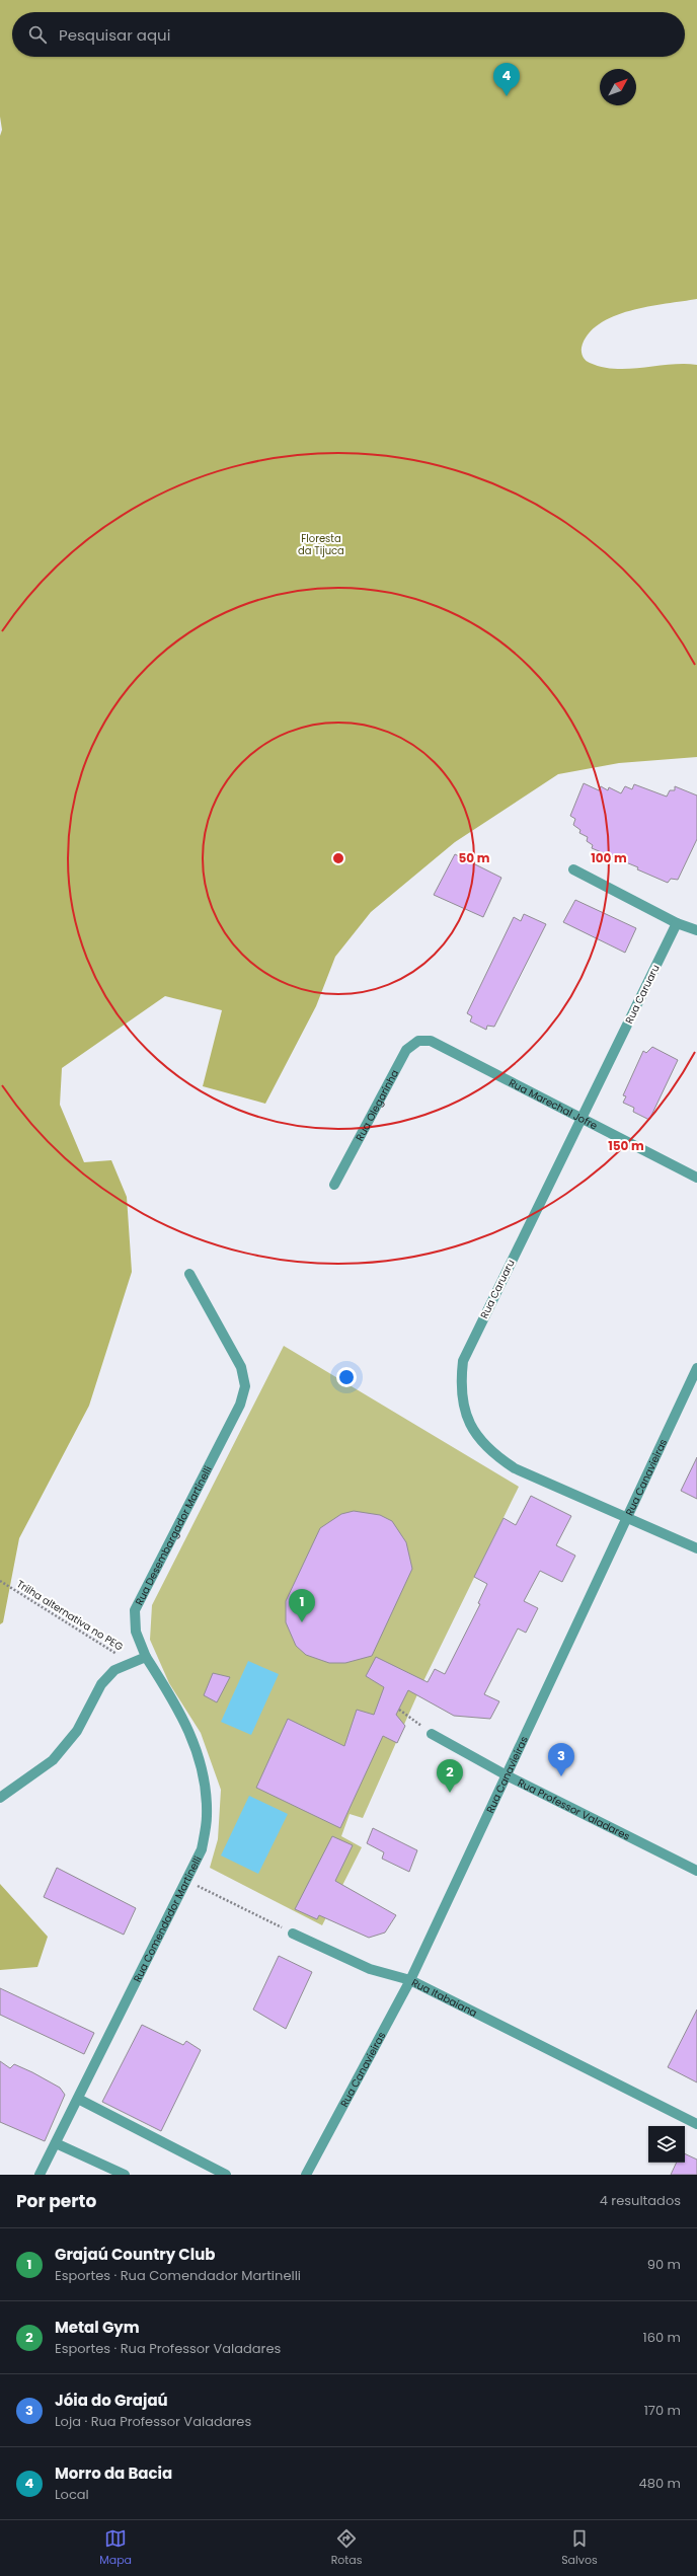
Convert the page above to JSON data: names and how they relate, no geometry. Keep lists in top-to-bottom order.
{
  "streets": {
    "street": [
      "Rua Caruaru",
      "Rua Marechal Jofre",
      "Rua Olegarinha",
      "Rua Canavieiras",
      "Rua Desembargador Martinelli",
      "Rua Professor Valadares",
      "Rua Comendador Martinelli",
      "Rua Itabaiana"
    ],
    "path": ["Trilha alternativa no PEG"]
  },
  "crossings": [
    ["Rua Caruaru", "Rua Marechal Jofre"],
    ["Rua Caruaru", "Rua Canavieiras"],
    ["Rua Marechal Jofre", "Rua Olegarinha"],
    ["Rua Canavieiras", "Rua Professor Valadares"],
    ["Rua Canavieiras", "Rua Itabaiana"],
    ["Rua Desembargador Martinelli", "Rua Comendador Martinelli"]
  ],
  "parks": ["Floresta da Tijuca"],
  "north": "top right",
  "page": {
    "search": "Pesquisar aqui",
    "pins": [
      "4",
      "1",
      "3",
      "2"
    ],
    "heading": ["Por perto", "4 resultados"],
    "list": [
      {
        "mark": "1",
        "name": "Grajaú Country Club",
        "note": "Esportes · Rua Comendador Martinelli",
        "value": "90 m"
      },
      {
        "mark": "2",
        "name": "Metal Gym",
        "note": "Esportes · Rua Professor Valadares",
        "value": "160 m"
      },
      {
        "mark": "3",
        "name": "Jóia do Grajaú",
        "note": "Loja · Rua Professor Valadares",
        "value": "170 m"
      },
      {
        "mark": "4",
        "name": "Morro da Bacia",
        "note": "Local",
        "value": "480 m"
      }
    ],
    "nav": ["Mapa", "Rotas", "Salvos"]
  },
  "rings": ["50 m", "100 m", "150 m"]
}
